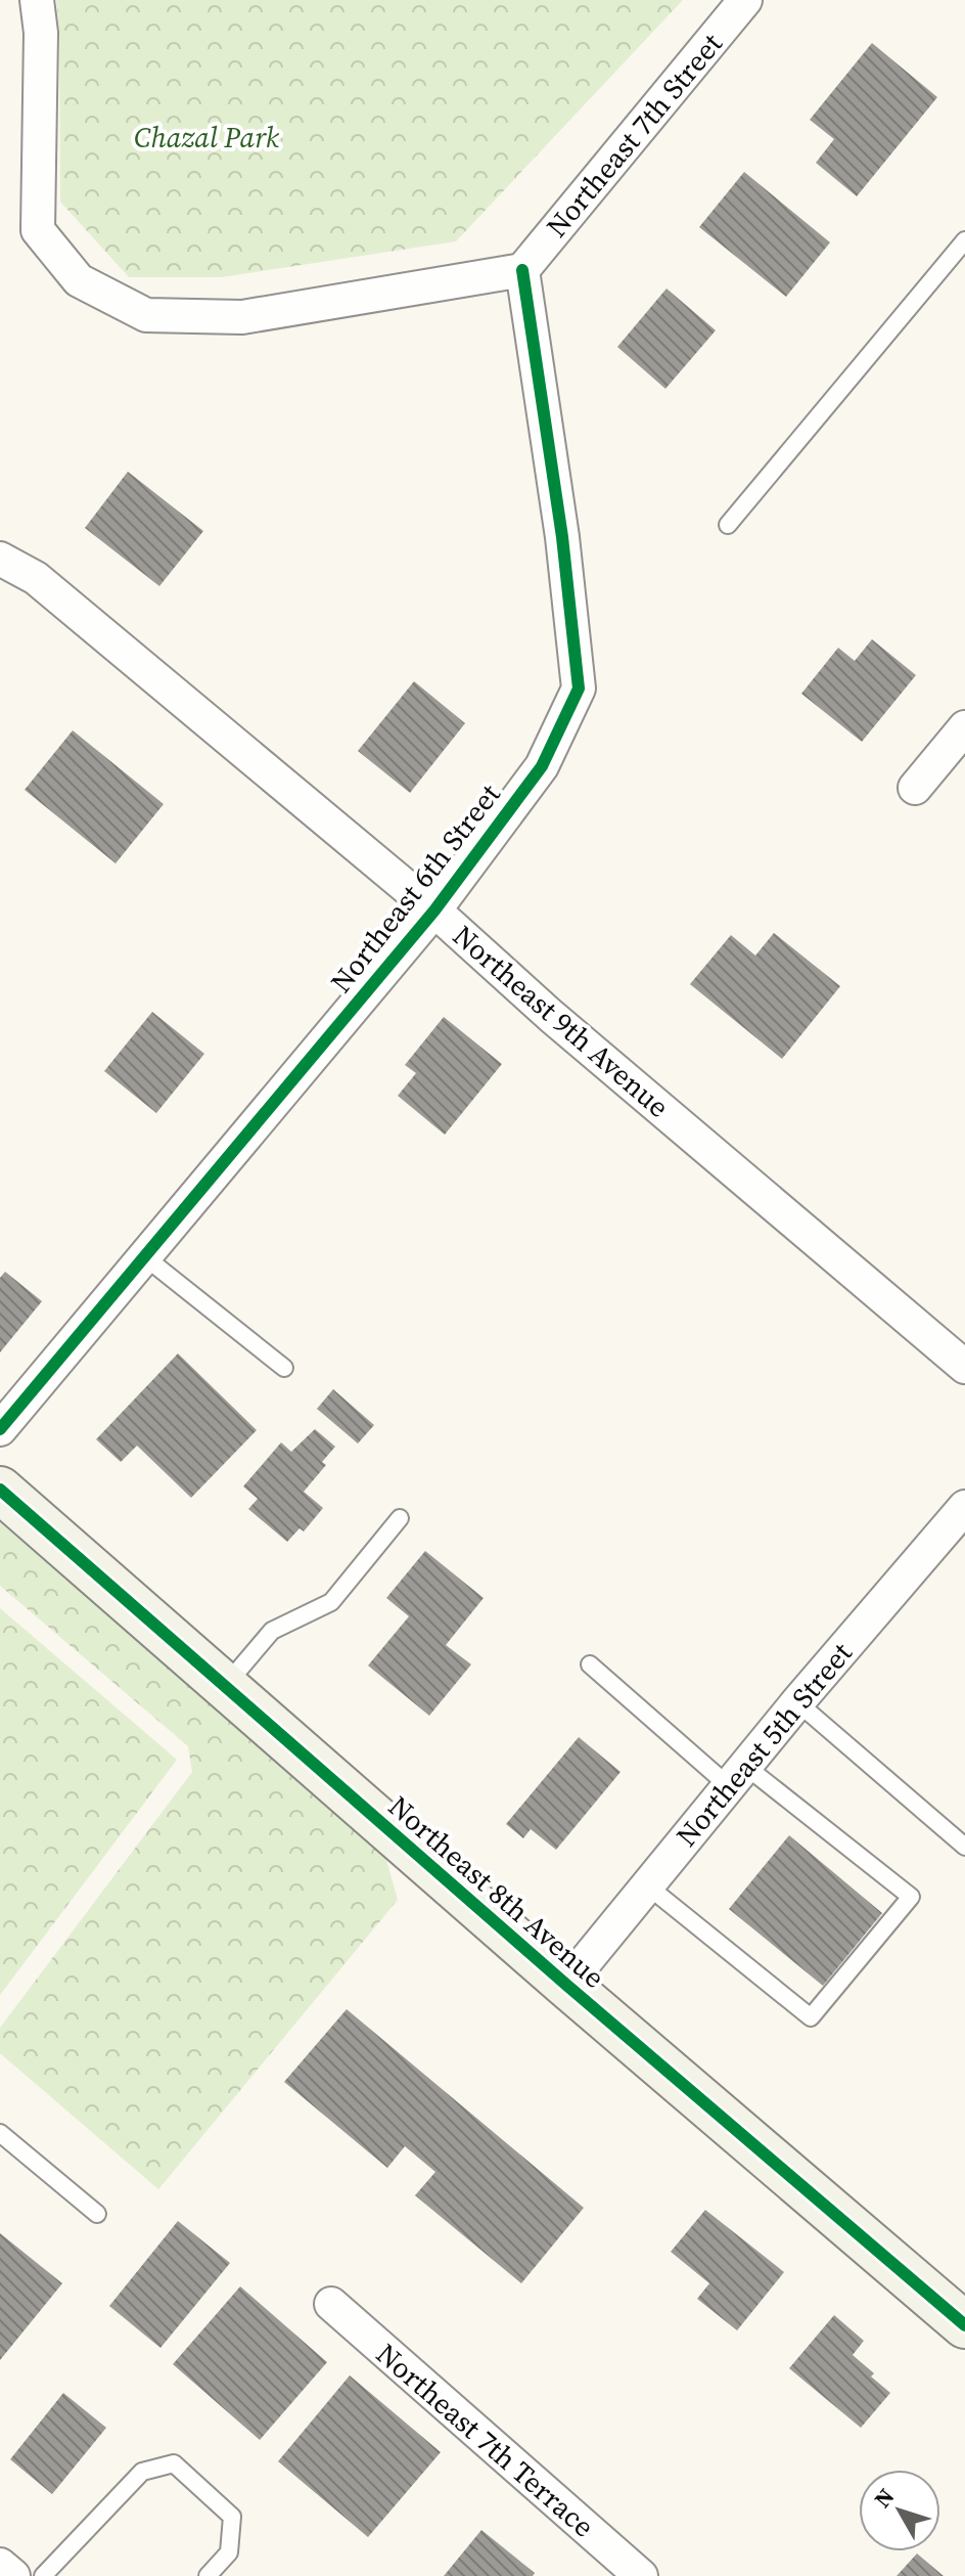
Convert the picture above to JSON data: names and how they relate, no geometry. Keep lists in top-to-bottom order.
{
  "streets": {
    "main road": ["Northeast 8th Avenue"],
    "street": [
      "Northeast 7th Street",
      "Northeast 6th Street",
      "Northeast 9th Avenue",
      "Northeast 5th Street",
      "Northeast 7th Terrace"
    ]
  },
  "crossings": [
    ["Northeast 7th Street", "Northeast 6th Street"],
    ["Northeast 6th Street", "Northeast 9th Avenue"],
    ["Northeast 5th Street", "Northeast 8th Avenue"]
  ],
  "parks": ["Chazal Park"],
  "north": "top left"
}
